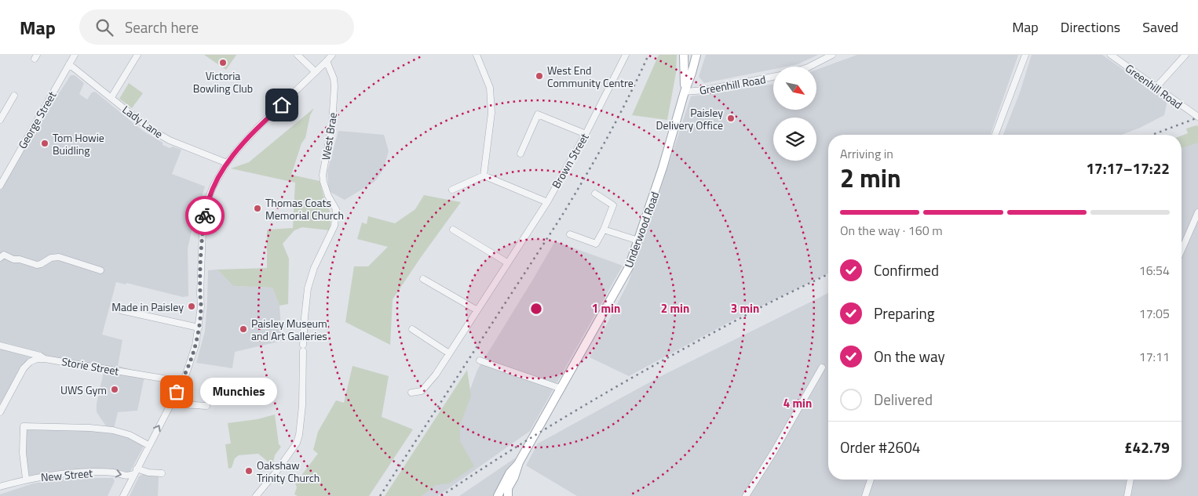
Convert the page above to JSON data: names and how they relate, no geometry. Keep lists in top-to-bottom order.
{
  "streets": {
    "main road": ["Underwood Road"],
    "street": [
      "Greenhill Road",
      "George Street",
      "Lady Lane",
      "West Brae",
      "Brown Street",
      "Storie Street",
      "New Street"
    ]
  },
  "crossings": [
    ["Greenhill Road", "Underwood Road"],
    ["George Street", "Lady Lane"]
  ],
  "one_way": ["New Street"],
  "places": [
    "Victoria Bowling Club",
    "West End Community Centre",
    "Paisley Delivery Office",
    "Tom Howie Buidling",
    "Thomas Coats Memorial Church",
    "Made in Paisley",
    "Paisley Museum and Art Galleries",
    "UWS Gym",
    "Munchies",
    "Oakshaw Trinity Church"
  ],
  "north": "bottom right",
  "page": {
    "header": "Map",
    "search": "Search here",
    "nav": ["Map", "Directions", "Saved"],
    "heading": ["2 min", "Arriving in", "17:17–17:22"],
    "panel": ["Order #2604", "£42.79"],
    "bar": "On the way · 160 m",
    "list": [
      ["Confirmed", "16:54"],
      ["Preparing", "17:05"],
      ["On the way", "17:11"],
      "Delivered"
    ],
    "bubble": "Munchies"
  },
  "rings": [
    "1 min",
    "2 min",
    "3 min",
    "4 min"
  ]
}
